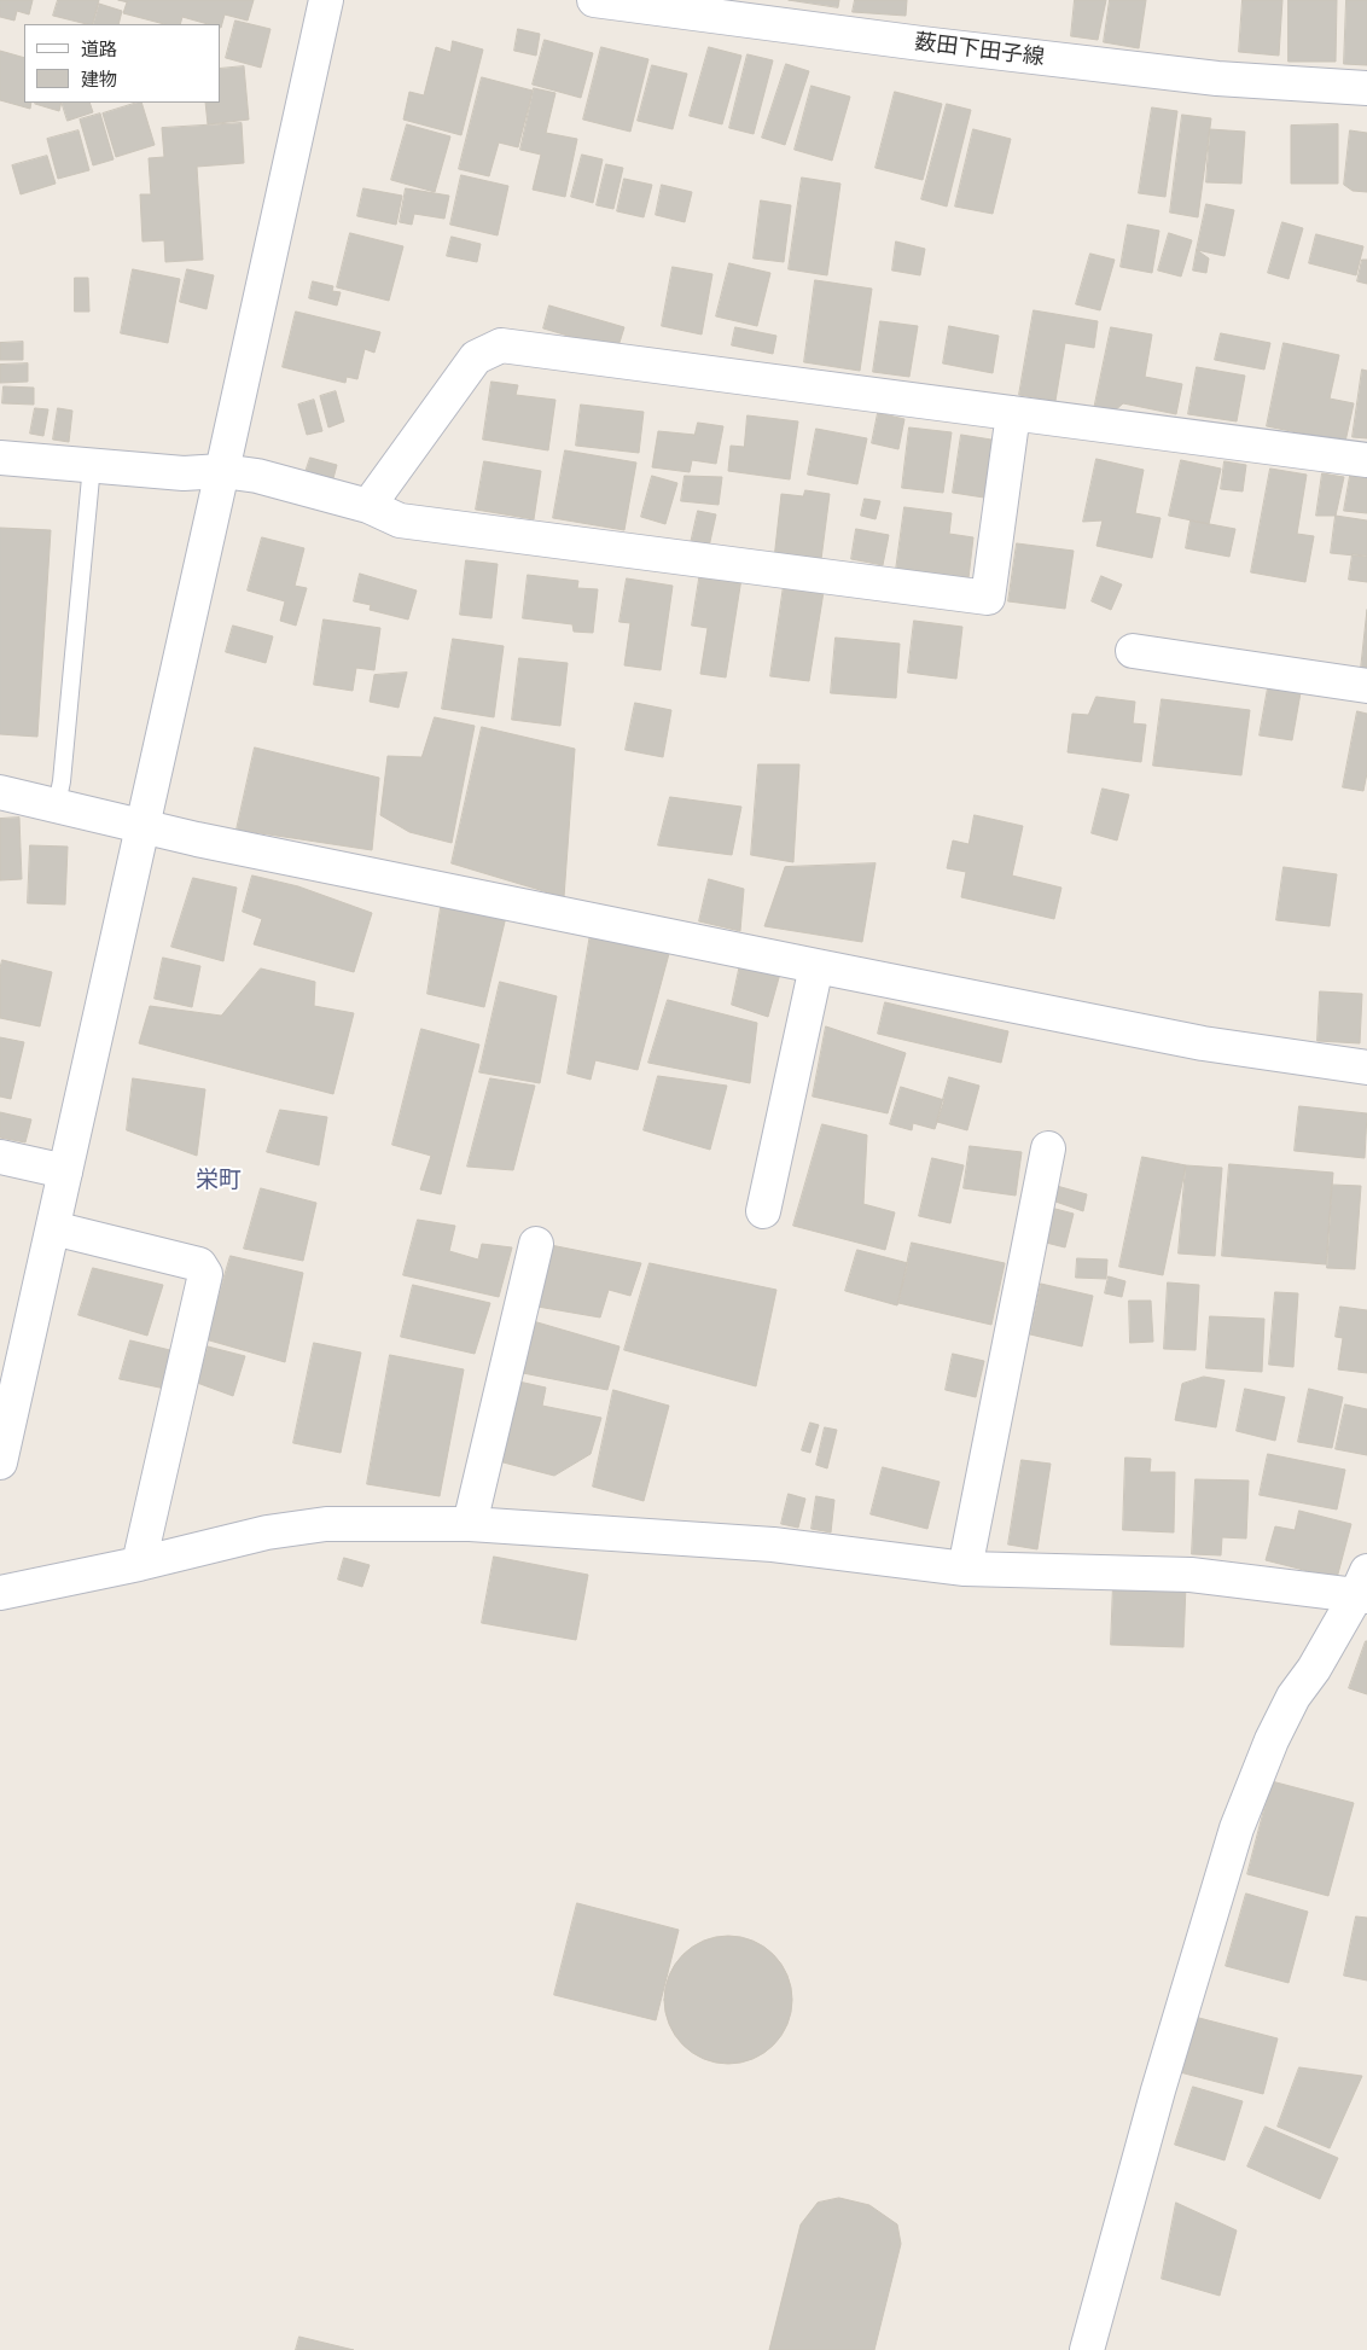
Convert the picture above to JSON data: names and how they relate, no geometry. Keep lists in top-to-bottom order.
{
  "streets": {
    "street": ["薮田下田子線"]
  },
  "districts": ["栄町"],
  "legend": ["道路", "建物"]
}
